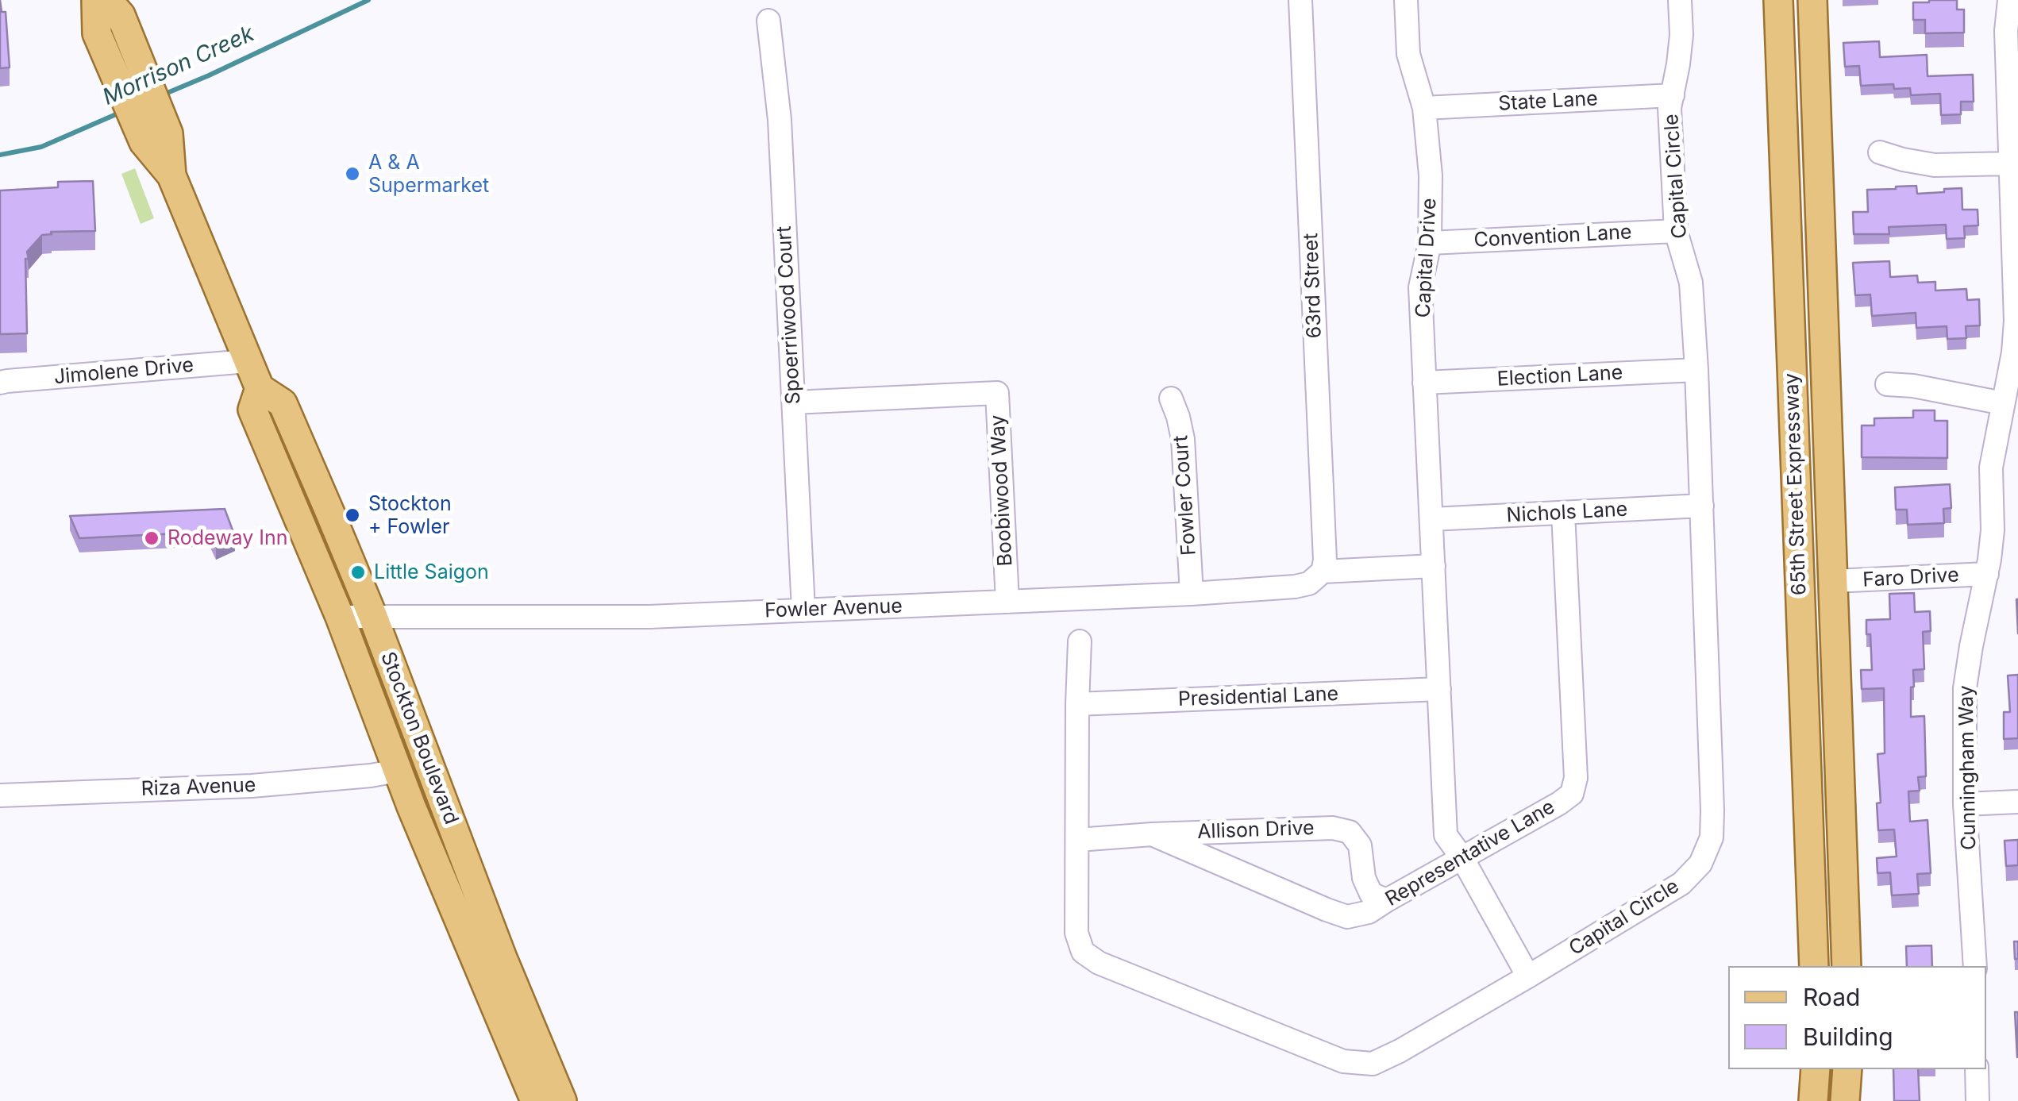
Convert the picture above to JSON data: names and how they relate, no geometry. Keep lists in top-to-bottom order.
{
  "streets": {
    "main road": ["65th Street Expressway", "Stockton Boulevard"],
    "street": [
      "State Lane",
      "Capital Circle",
      "Convention Lane",
      "Capital Drive",
      "63rd Street",
      "Spoerriwood Court",
      "Jimolene Drive",
      "Election Lane",
      "Boobiwood Way",
      "Fowler Court",
      "Nichols Lane",
      "Faro Drive",
      "Fowler Avenue",
      "Presidential Lane",
      "Cunningham Way",
      "Riza Avenue",
      "Allison Drive",
      "Representative Lane"
    ]
  },
  "crossings": [
    ["State Lane", "Capital Circle"],
    ["State Lane", "Capital Drive"],
    ["Capital Circle", "Convention Lane"],
    ["Capital Circle", "Capital Drive"],
    ["Capital Circle", "Election Lane"],
    ["Capital Circle", "Nichols Lane"],
    ["Capital Circle", "Presidential Lane"],
    ["Capital Circle", "Allison Drive"],
    ["Convention Lane", "Capital Drive"],
    ["Capital Drive", "Election Lane"],
    ["Capital Drive", "Nichols Lane"],
    ["Capital Drive", "Presidential Lane"],
    ["Capital Drive", "Representative Lane"],
    ["63rd Street", "Fowler Avenue"],
    ["Spoerriwood Court", "Boobiwood Way"],
    ["Spoerriwood Court", "Fowler Avenue"],
    ["Jimolene Drive", "Stockton Boulevard"],
    ["65th Street Expressway", "Faro Drive"],
    ["Boobiwood Way", "Fowler Avenue"],
    ["Fowler Court", "Fowler Avenue"],
    ["Nichols Lane", "Representative Lane"],
    ["Faro Drive", "Cunningham Way"],
    ["Fowler Avenue", "Stockton Boulevard"],
    ["Stockton Boulevard", "Riza Avenue"],
    ["Allison Drive", "Representative Lane"]
  ],
  "water": ["Morrison Creek"],
  "places": [
    "A & A Supermarket",
    "Stockton + Fowler",
    "Rodeway Inn",
    "Little Saigon"
  ],
  "legend": ["Road", "Building"]
}
